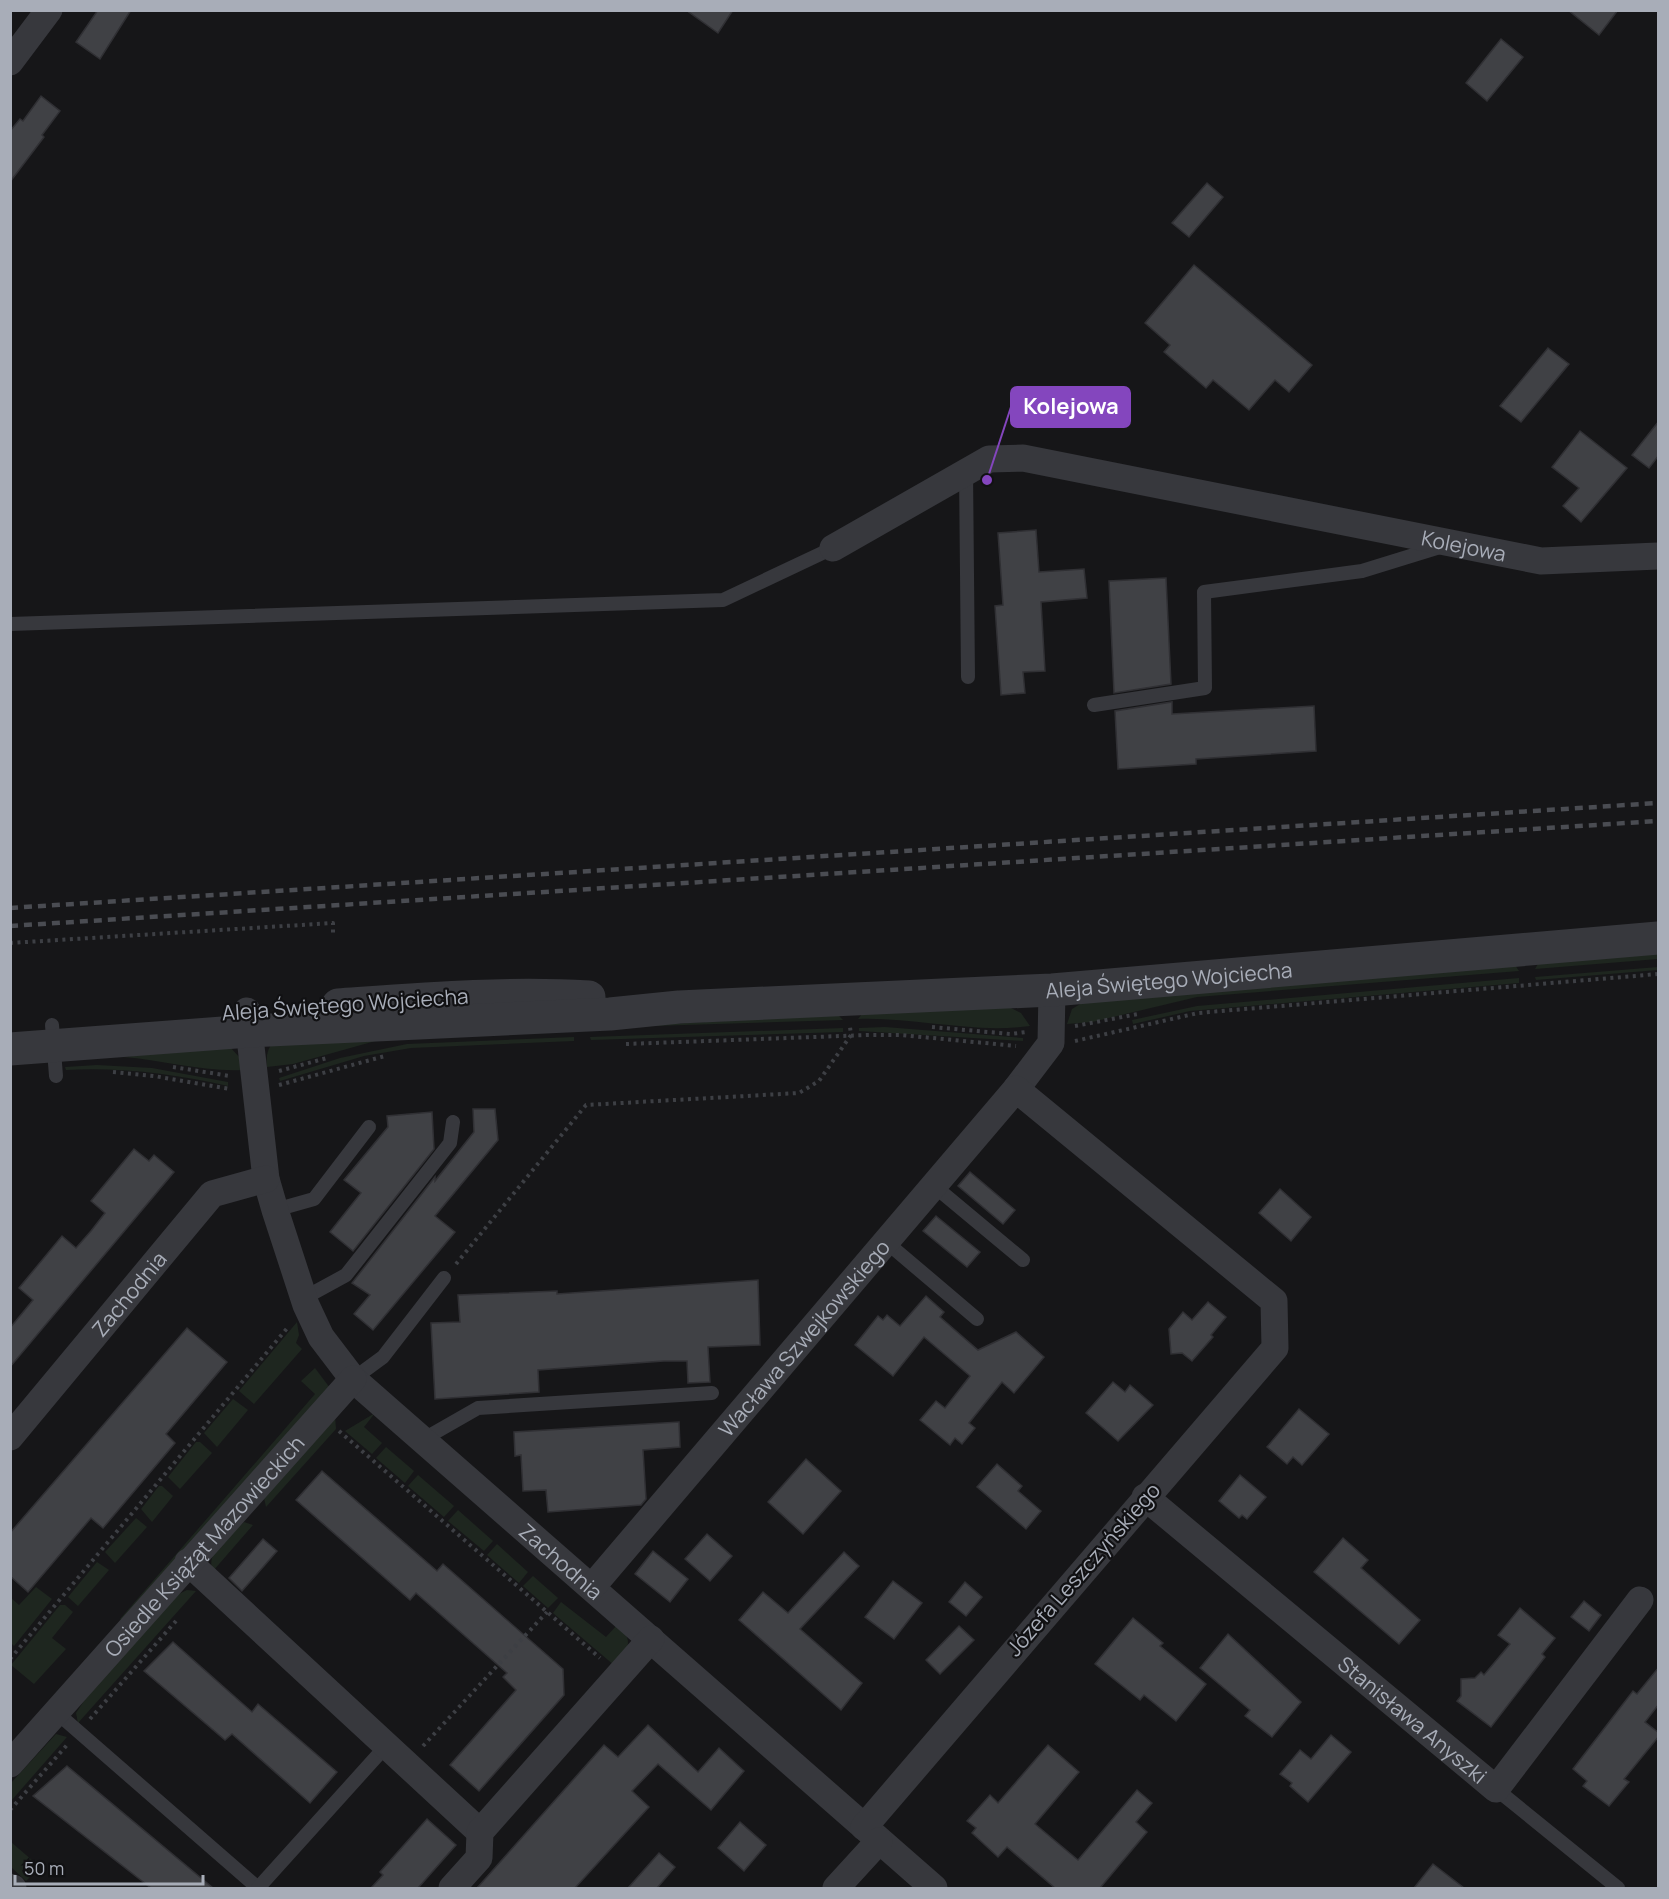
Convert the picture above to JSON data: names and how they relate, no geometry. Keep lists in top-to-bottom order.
{
  "streets": {
    "street": [
      "Kolejowa",
      "Aleja Świętego Wojciecha",
      "Zachodnia",
      "Wacława Szwejkowskiego",
      "Osiedle Książąt Mazowieckich",
      "Józefa Leszczyńskiego",
      "Stanisława Anyszki"
    ]
  },
  "crossings": [
    ["Aleja Świętego Wojciecha", "Zachodnia"],
    ["Zachodnia", "Wacława Szwejkowskiego"],
    ["Zachodnia", "Osiedle Książąt Mazowieckich"],
    ["Zachodnia", "Józefa Leszczyńskiego"],
    ["Wacława Szwejkowskiego", "Józefa Leszczyńskiego"],
    ["Józefa Leszczyńskiego", "Stanisława Anyszki"]
  ],
  "places": ["Kolejowa"],
  "scale_bar": "50 m"
}
